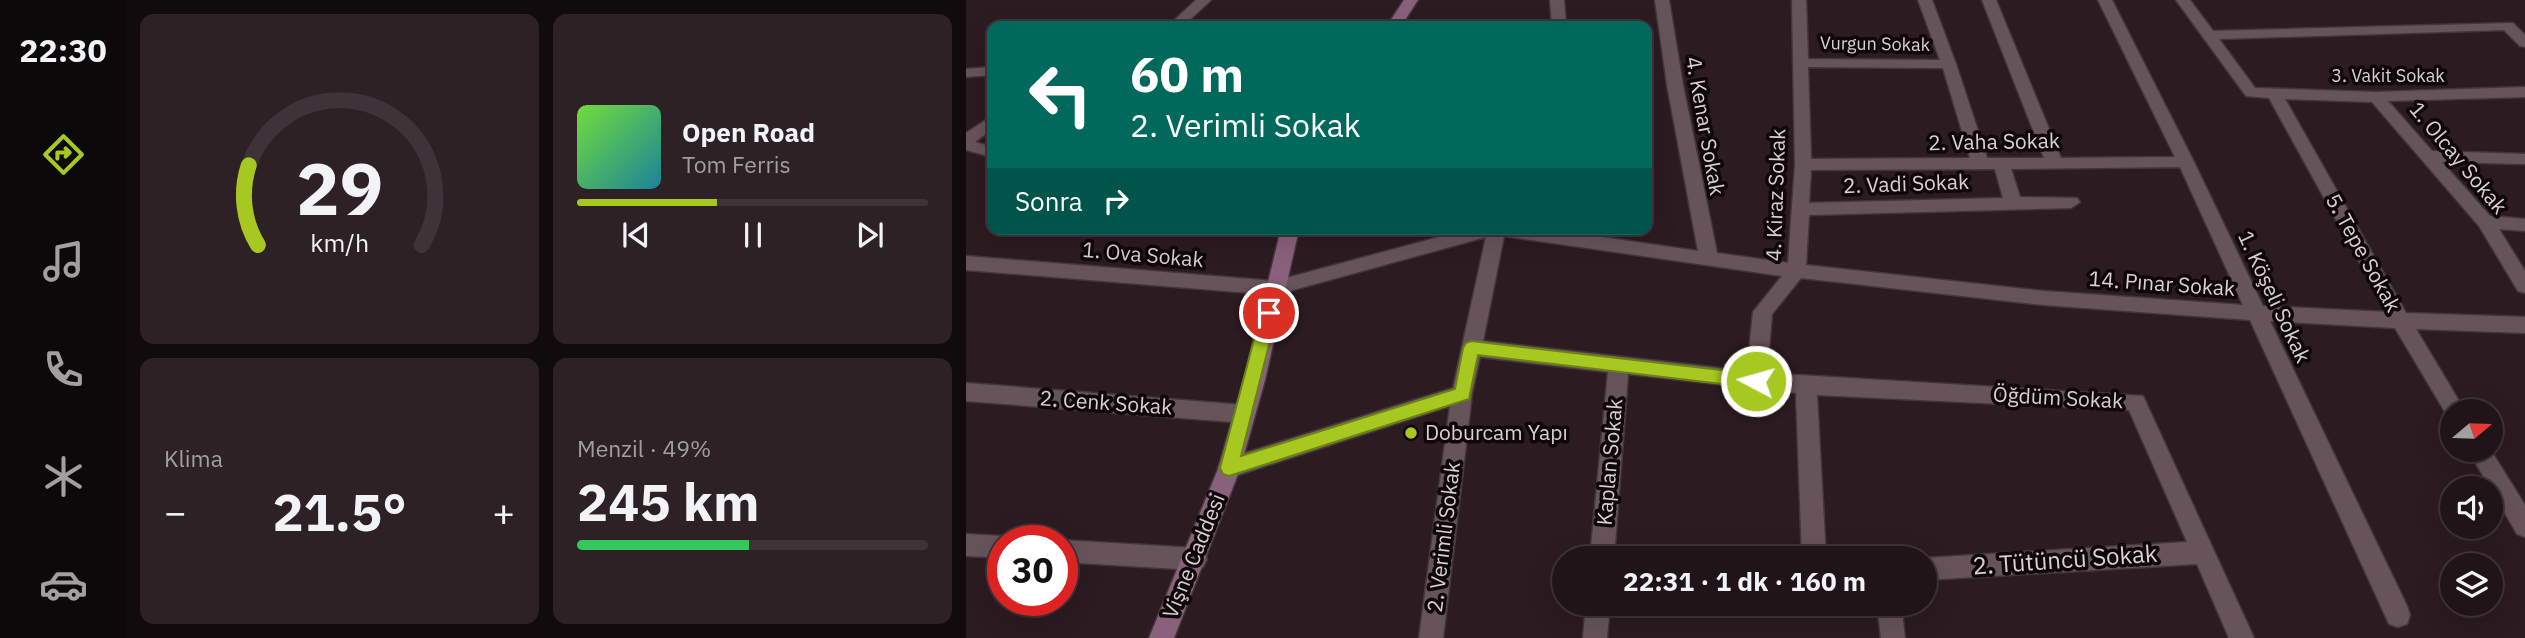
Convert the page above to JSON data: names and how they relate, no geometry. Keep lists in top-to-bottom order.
{
  "streets": {
    "main road": ["Vişne Caddesi"],
    "street": [
      "Vurgun Sokak",
      "3. Vakit Sokak",
      "4. Kenar Sokak",
      "2. Vaha Sokak",
      "1. Olcay Sokak",
      "2. Vadi Sokak",
      "4. Kiraz Sokak",
      "5. Tepe Sokak",
      "1. Ova Sokak",
      "14. Pınar Sokak",
      "1. Köşeli Sokak",
      "Öğdüm Sokak",
      "2. Cenk Sokak",
      "Kaplan Sokak",
      "2. Verimli Sokak",
      "2. Tütüncü Sokak"
    ]
  },
  "crossings": [
    ["Vurgun Sokak", "4. Kiraz Sokak"],
    ["3. Vakit Sokak", "1. Olcay Sokak"],
    ["3. Vakit Sokak", "5. Tepe Sokak"],
    ["4. Kenar Sokak", "14. Pınar Sokak"],
    ["2. Vaha Sokak", "4. Kiraz Sokak"],
    ["2. Vaha Sokak", "1. Köşeli Sokak"],
    ["2. Vadi Sokak", "4. Kiraz Sokak"],
    ["4. Kiraz Sokak", "14. Pınar Sokak"],
    ["4. Kiraz Sokak", "Öğdüm Sokak"],
    ["5. Tepe Sokak", "14. Pınar Sokak"],
    ["1. Ova Sokak", "Vişne Caddesi"],
    ["14. Pınar Sokak", "1. Köşeli Sokak"],
    ["Öğdüm Sokak", "Kaplan Sokak"],
    ["Öğdüm Sokak", "2. Verimli Sokak"],
    ["Öğdüm Sokak", "2. Tütüncü Sokak"],
    ["2. Cenk Sokak", "Vişne Caddesi"]
  ],
  "places": ["Doburcam Yapı"],
  "north": "right",
  "page": {
    "tabs": "22:30",
    "turn": ["60 m", "2. Verimli Sokak"],
    "song": ["Open Road", "Tom Ferris"],
    "then": "Sonra",
    "tile": [
      "Klima",
      ["Menzil · 49%", "245 km"]
    ],
    "heat": ["−", "21.5°", "+"],
    "limit": "30",
    "trip": "22:31 · 1 dk · 160 m",
    "gauge": ["29", "km/h"]
  }
}
